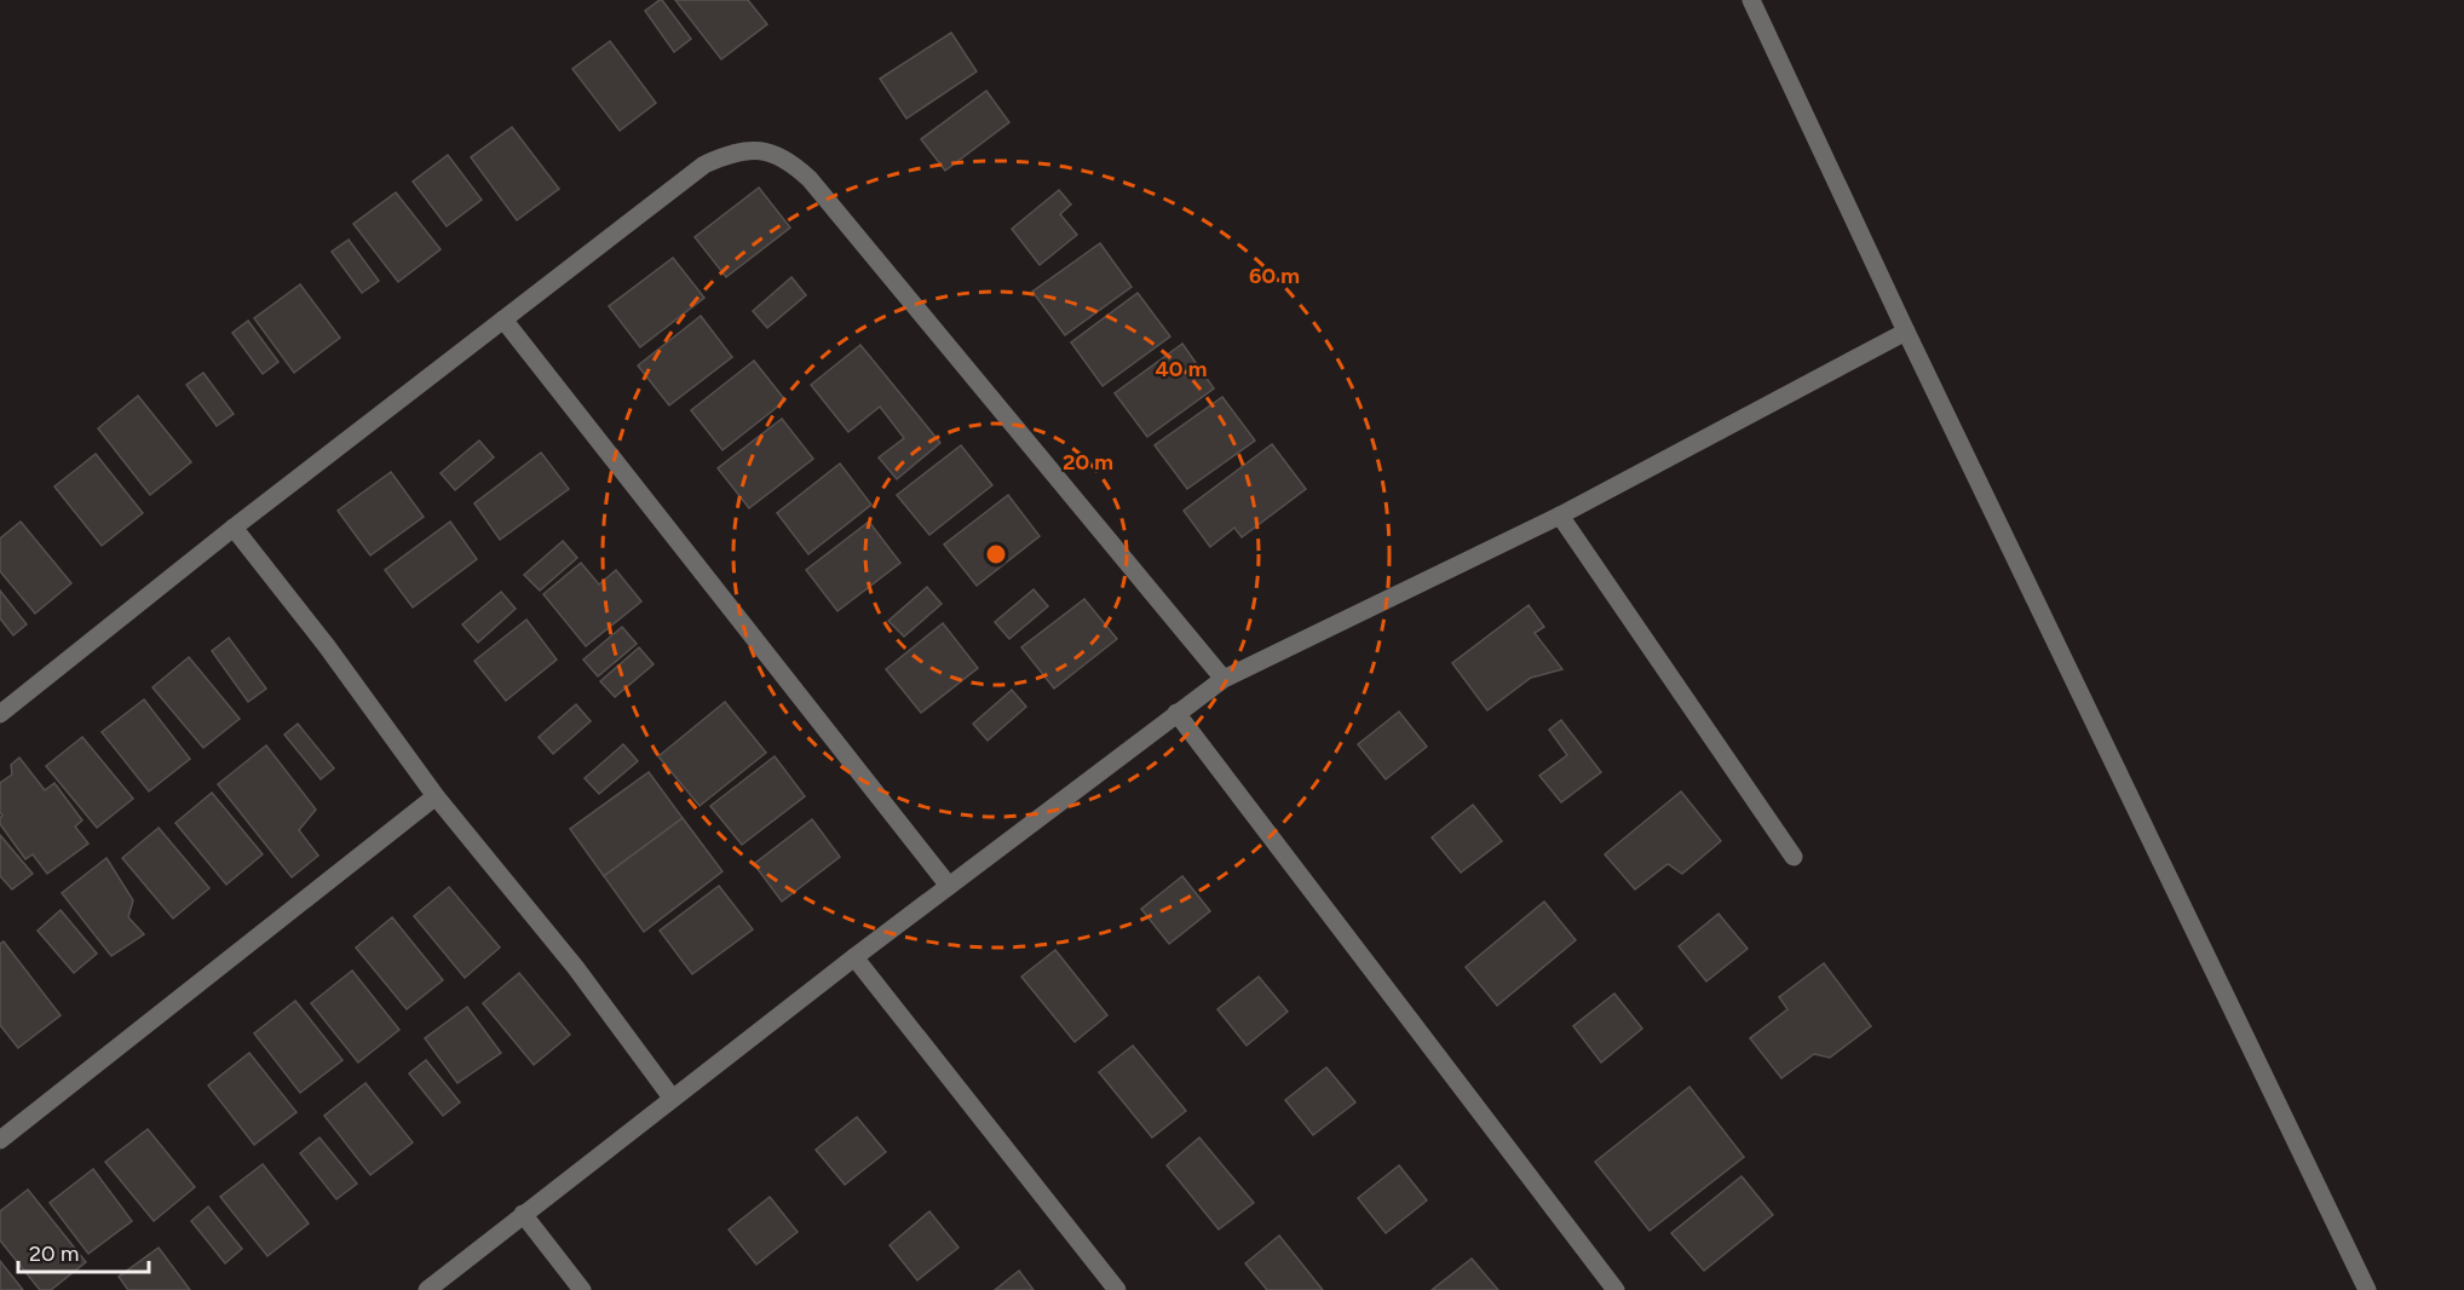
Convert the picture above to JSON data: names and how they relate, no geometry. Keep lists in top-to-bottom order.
{
  "scale_bar": "20 m",
  "rings": ["60 m", "40 m", "20 m"]
}
